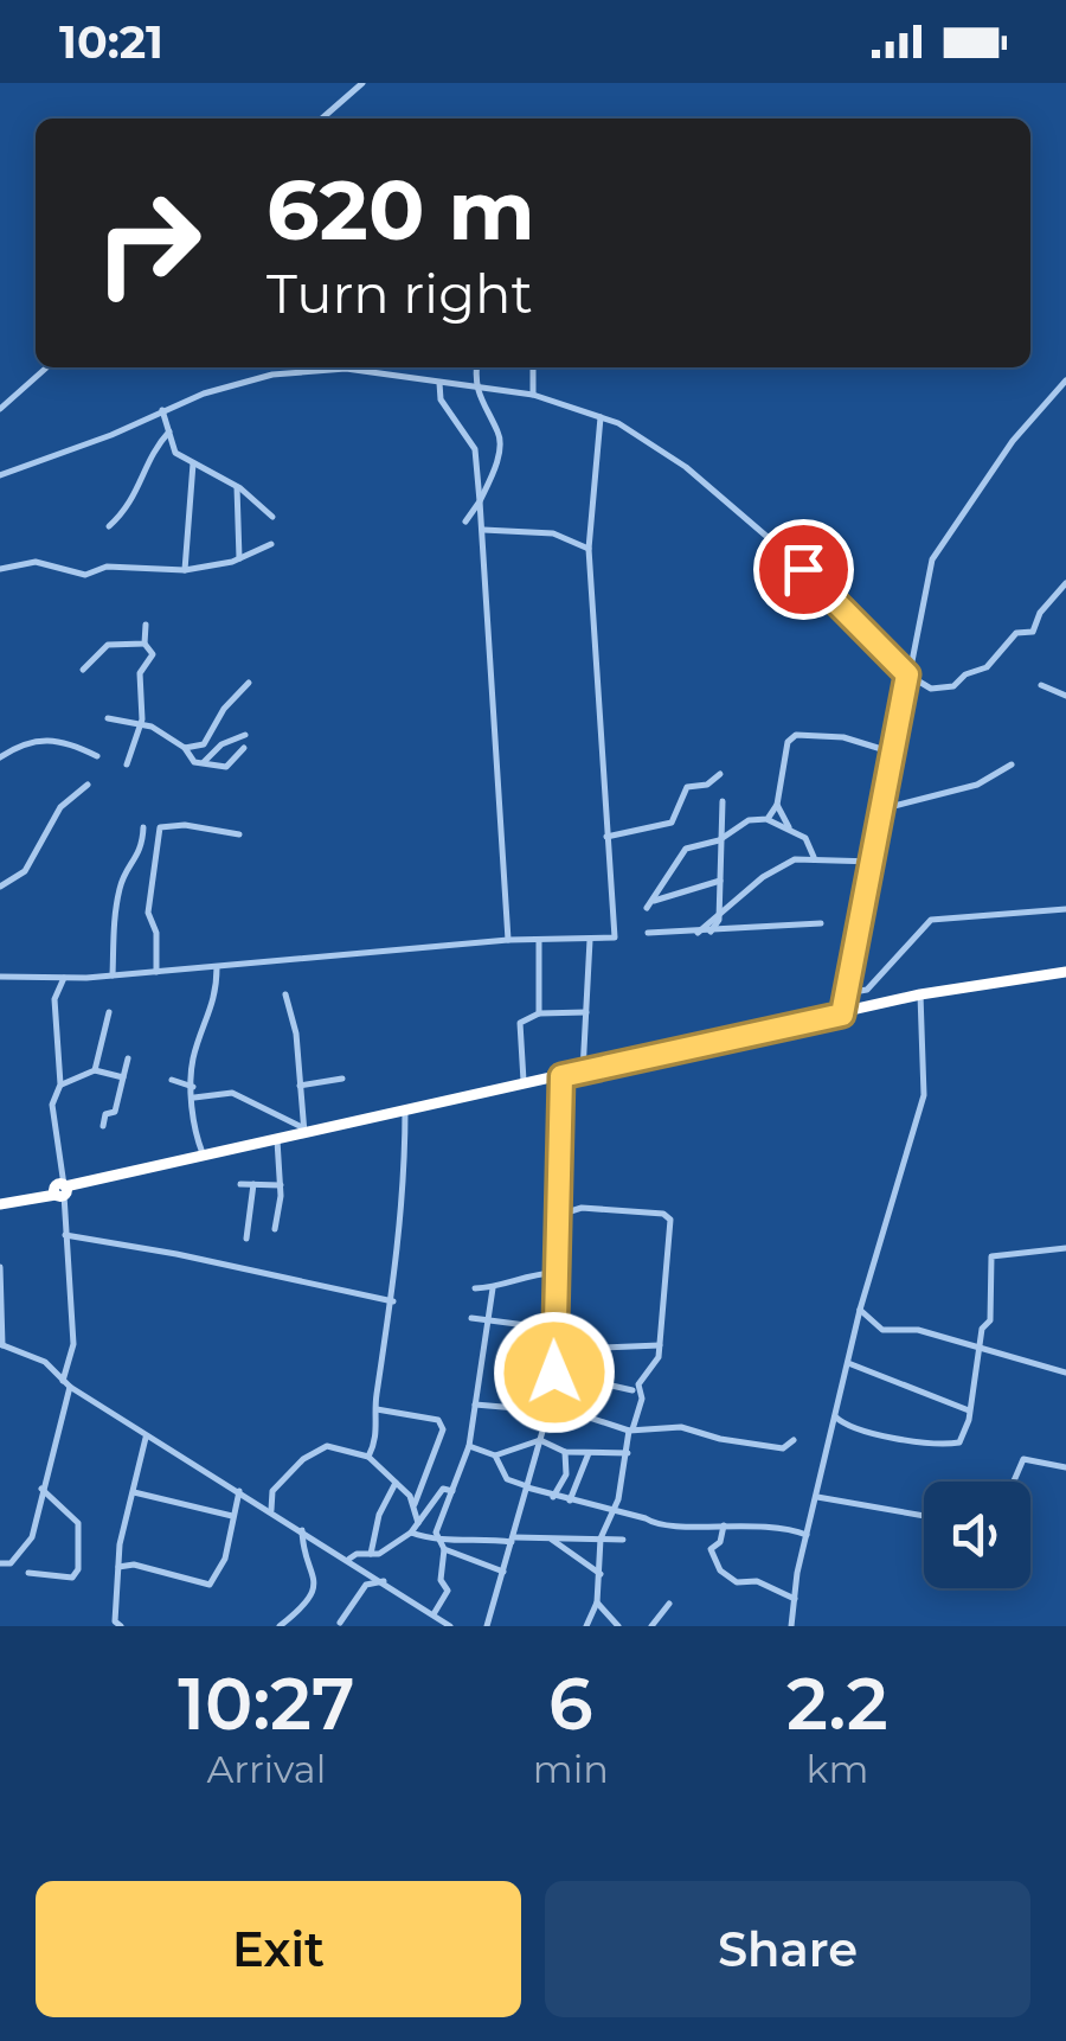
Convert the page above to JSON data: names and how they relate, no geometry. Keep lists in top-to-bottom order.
{
  "page": {
    "status": "10:21",
    "turn": ["620 m", "Turn right"],
    "eta": [
      "10:27",
      "Arrival",
      "6",
      "min",
      "2.2",
      "km"
    ],
    "buttons": ["Exit", "Share"]
  }
}
